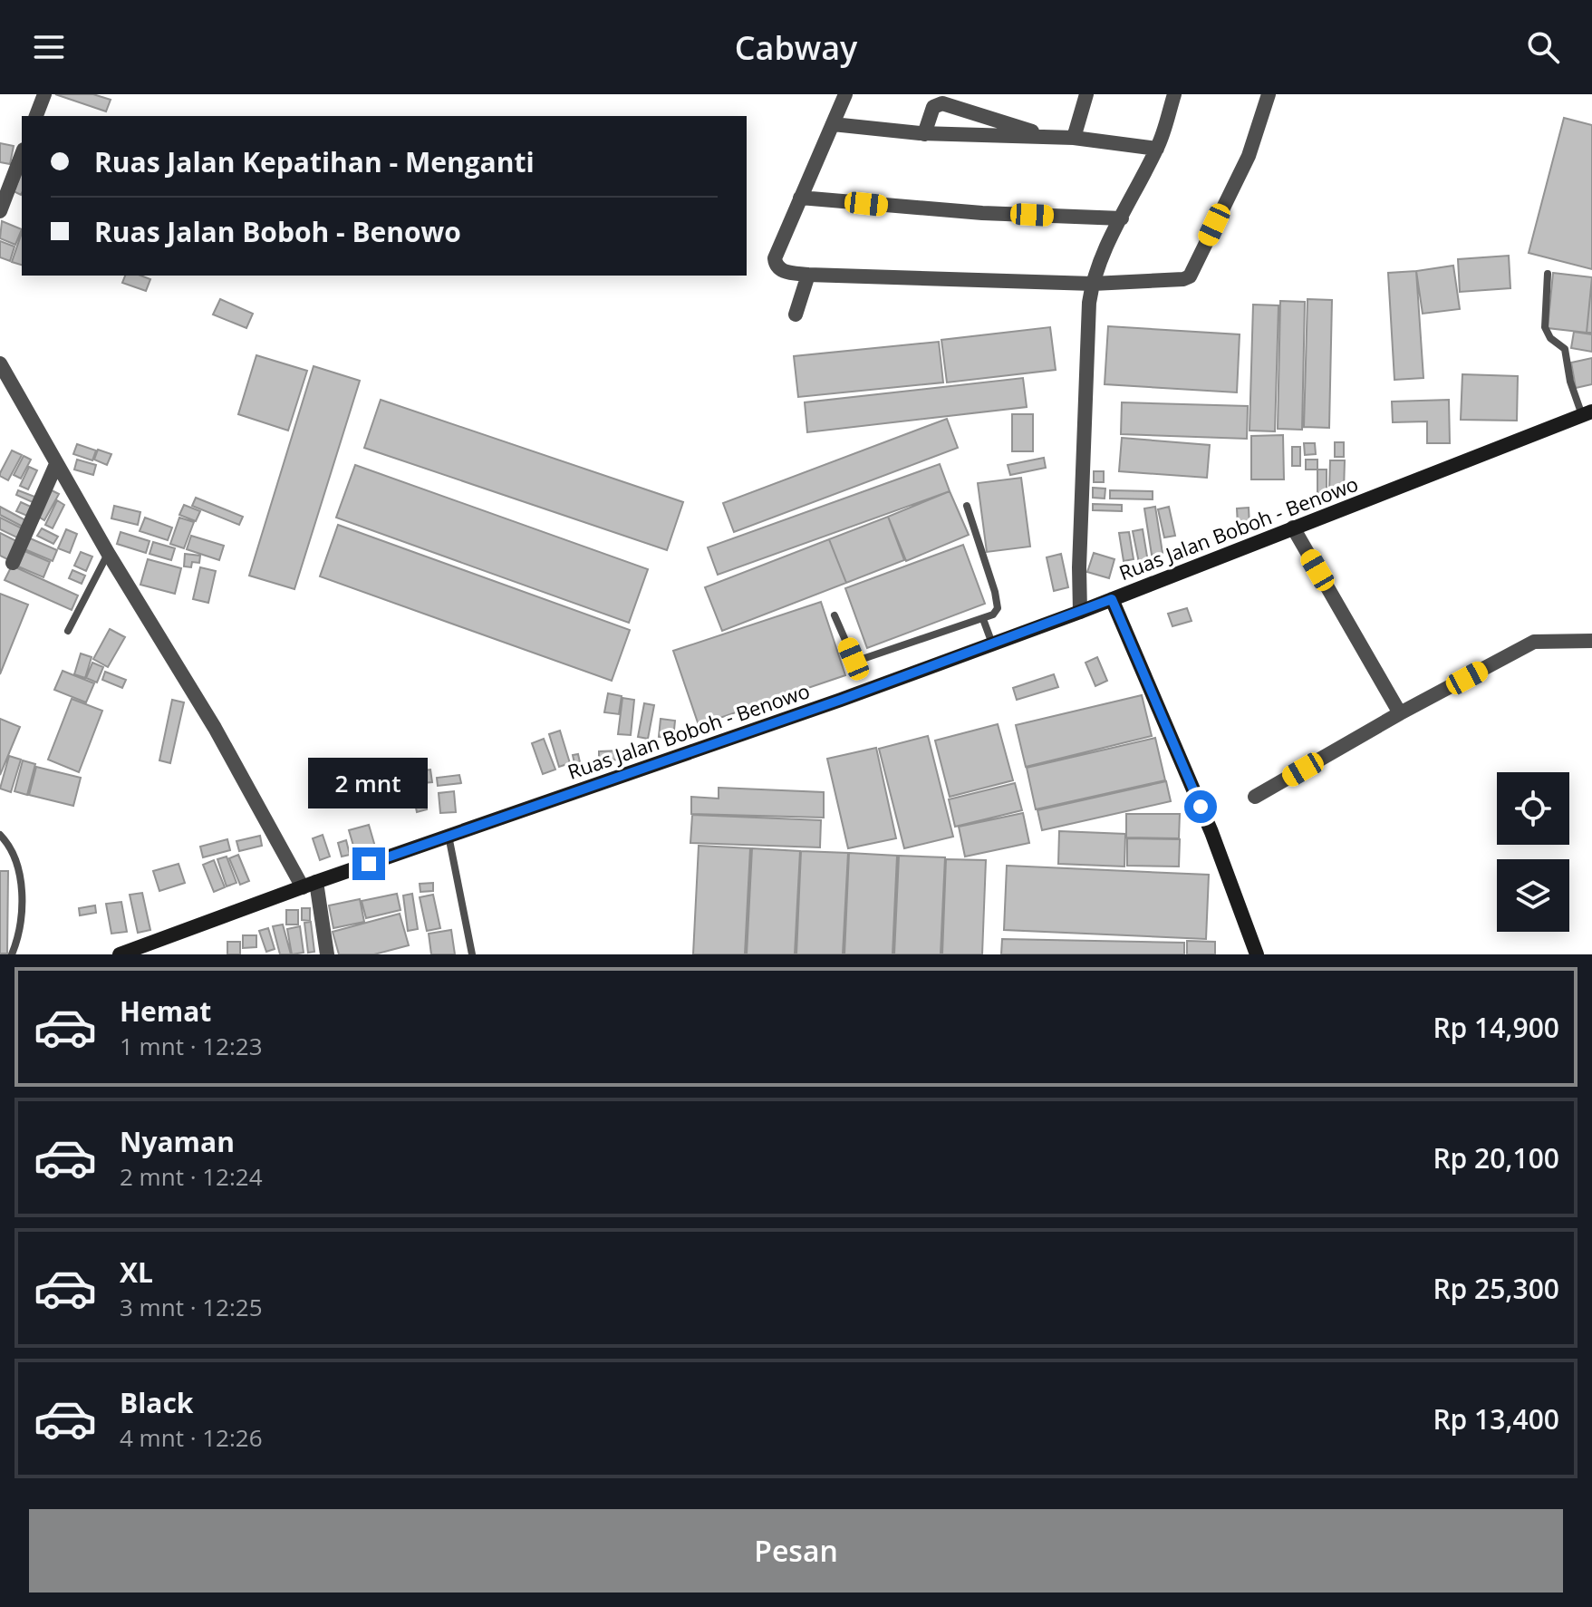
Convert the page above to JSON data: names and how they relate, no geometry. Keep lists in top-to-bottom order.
{
  "streets": {
    "main road": ["Ruas Jalan Boboh - Benowo"]
  },
  "page": {
    "header": "Cabway",
    "banner": ["Ruas Jalan Kepatihan - Menganti", "Ruas Jalan Boboh - Benowo"],
    "bubble": "2 mnt",
    "list": [
      {
        "name": "Hemat",
        "note": "1 mnt · 12:23",
        "value": "Rp 14,900"
      },
      {
        "name": "Nyaman",
        "note": "2 mnt · 12:24",
        "value": "Rp 20,100"
      },
      {
        "name": "XL",
        "note": "3 mnt · 12:25",
        "value": "Rp 25,300"
      },
      {
        "name": "Black",
        "note": "4 mnt · 12:26",
        "value": "Rp 13,400"
      }
    ],
    "buttons": "Pesan"
  }
}
